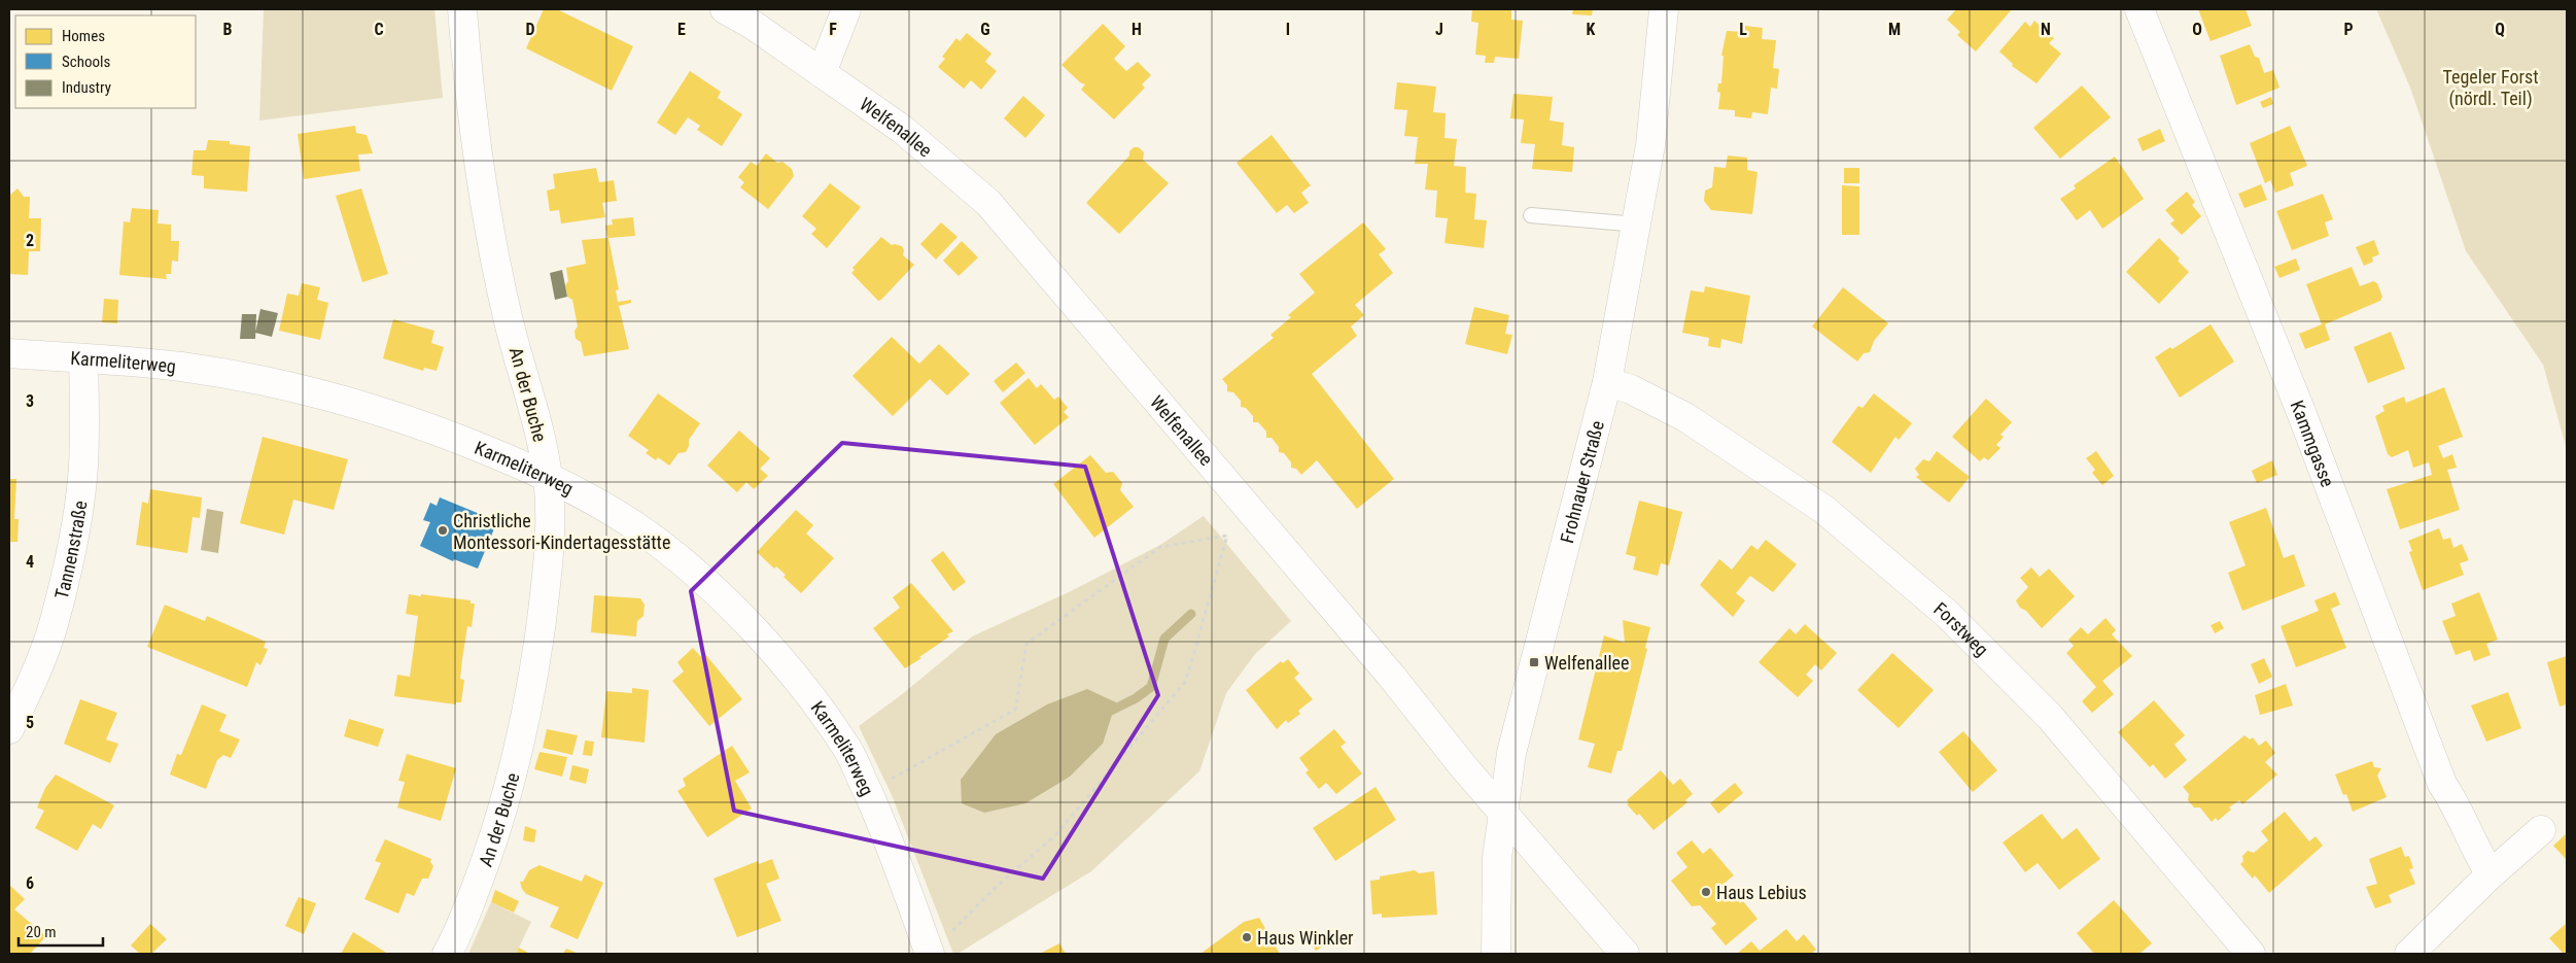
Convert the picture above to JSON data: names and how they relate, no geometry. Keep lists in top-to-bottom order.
{
  "streets": {
    "street": [
      "Welfenallee",
      "Karmeliterweg",
      "An der Buche",
      "Kammgasse",
      "Frohnauer Straße",
      "Tannenstraße",
      "Forstweg"
    ]
  },
  "crossings": [
    ["Welfenallee", "Frohnauer Straße"],
    ["Karmeliterweg", "An der Buche"],
    ["Karmeliterweg", "Tannenstraße"],
    ["Frohnauer Straße", "Forstweg"]
  ],
  "parks": ["Tegeler Forst (nördl. Teil)"],
  "places": {
    "other": ["Christliche Montessori-Kindertagesstätte", "Haus Lebius", "Haus Winkler"],
    "transit": ["Welfenallee"]
  },
  "legend": ["Homes", "Schools", "Industry"],
  "scale_bar": "20 m",
  "grid": {
    "columns": [
      "B",
      "C",
      "D",
      "E",
      "F",
      "G",
      "H",
      "I",
      "J",
      "K",
      "L",
      "M",
      "N",
      "O",
      "P",
      "Q"
    ],
    "rows": [
      "2",
      "3",
      "4",
      "5",
      "6"
    ]
  }
}
